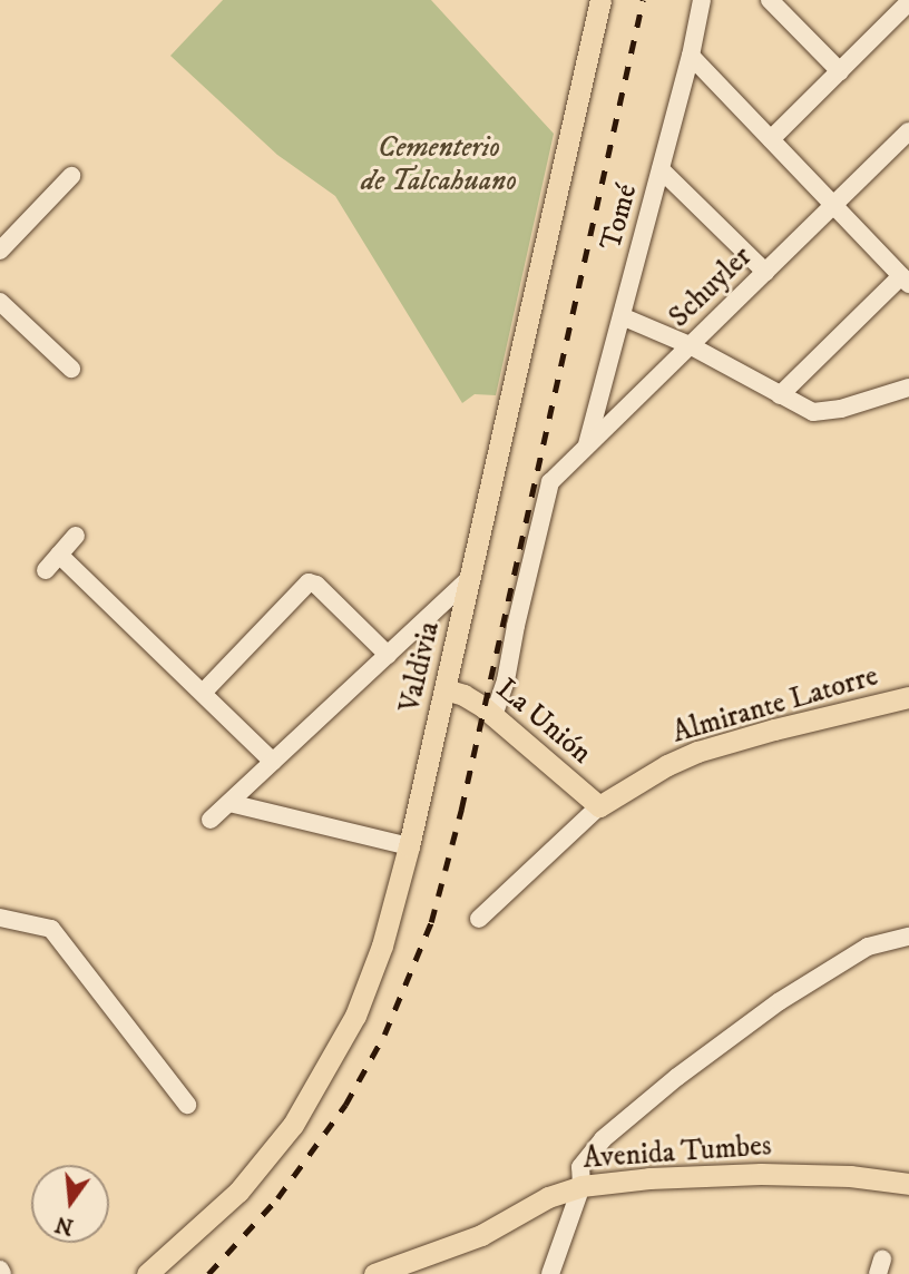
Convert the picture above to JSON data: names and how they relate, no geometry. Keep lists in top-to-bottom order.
{
  "streets": {
    "main road": [
      "Valdivia",
      "Almirante Latorre",
      "La Unión",
      "Avenida Tumbes"
    ],
    "street": ["Tomé", "Schuyler"]
  },
  "crossings": [
    ["Tomé", "Schuyler"],
    ["Schuyler", "La Unión"],
    ["Valdivia", "La Unión"],
    ["Almirante Latorre", "La Unión"]
  ],
  "parks": ["Cementerio de Talcahuano"],
  "north": "bottom"
}
